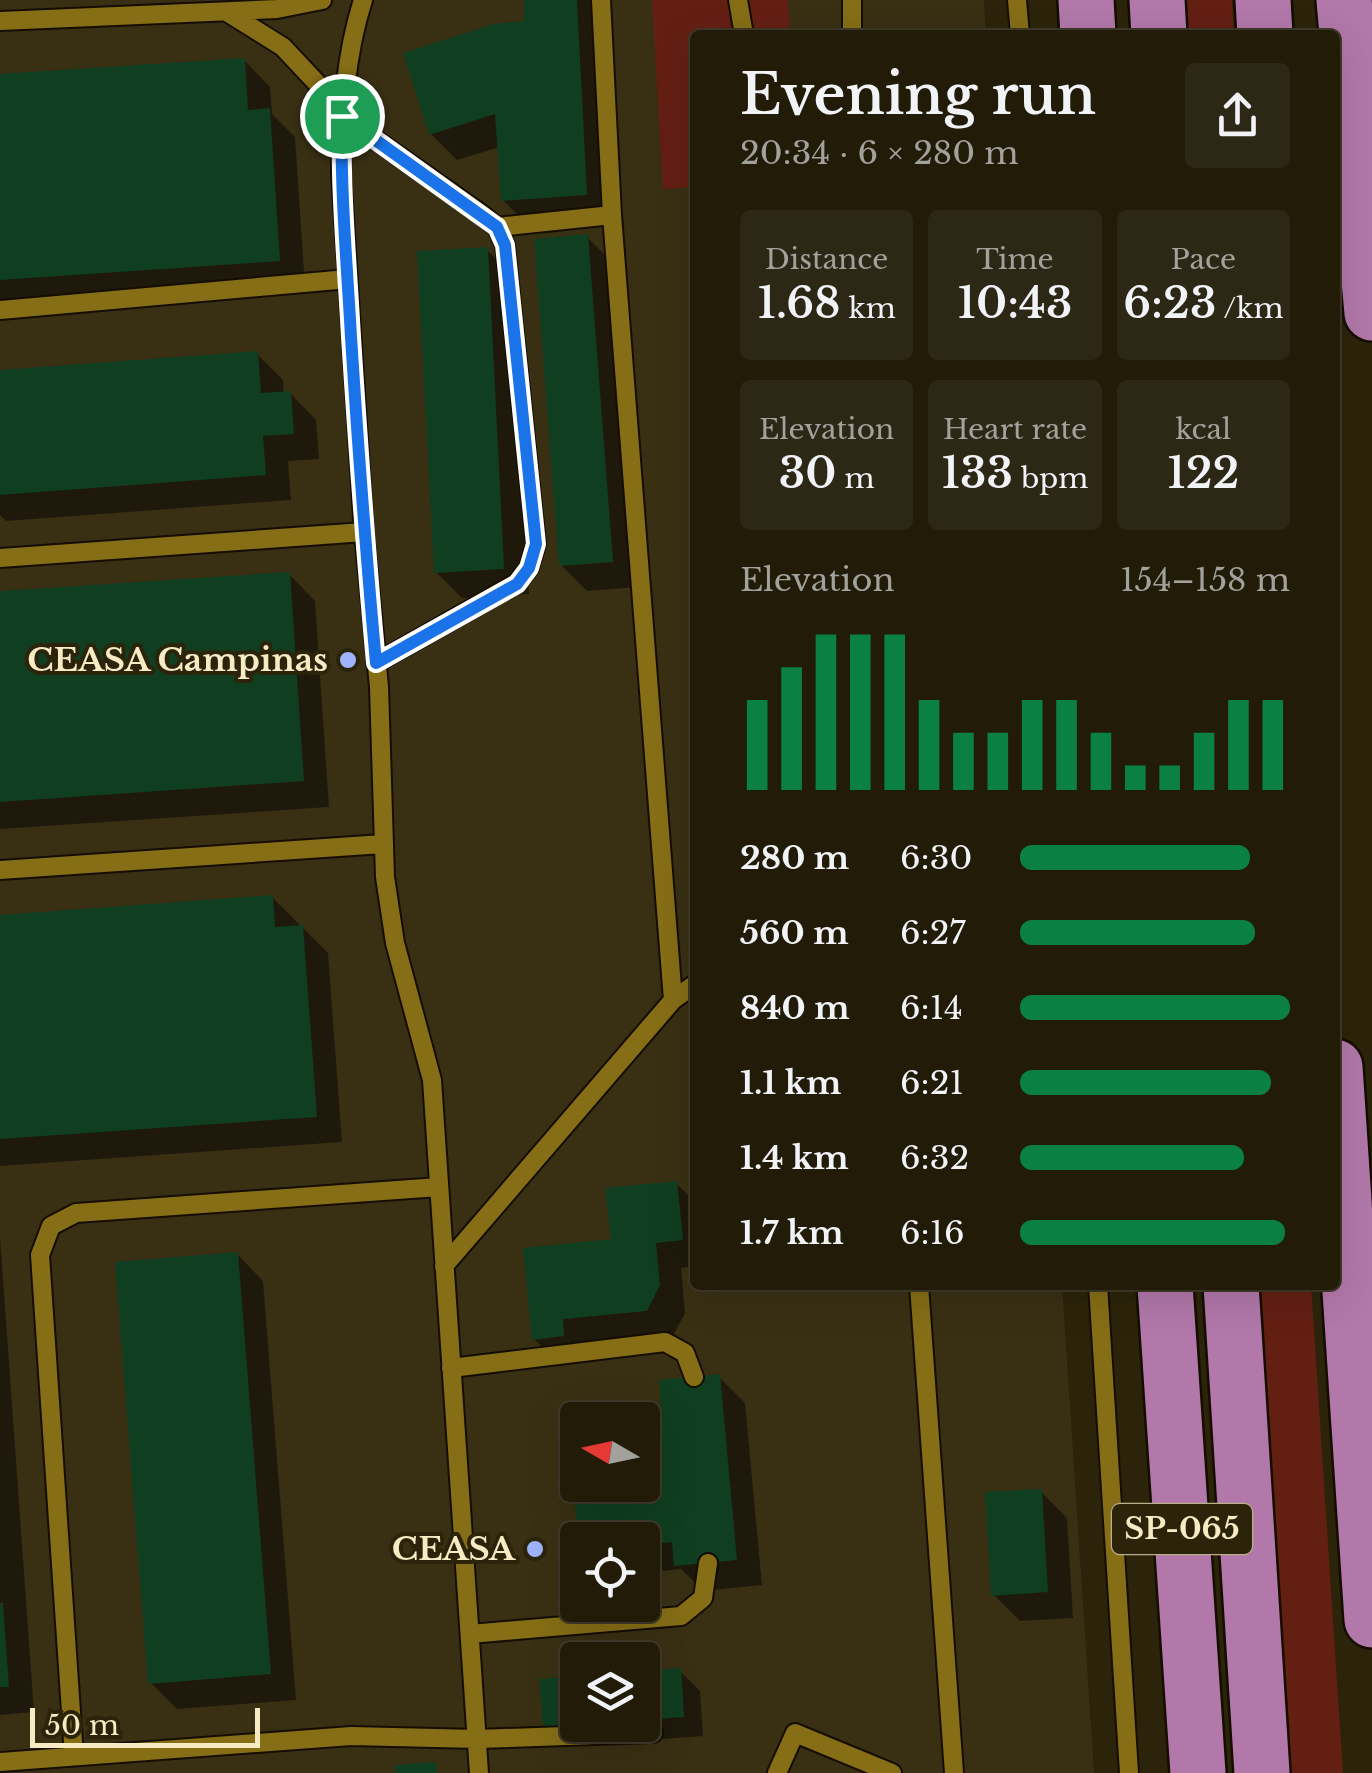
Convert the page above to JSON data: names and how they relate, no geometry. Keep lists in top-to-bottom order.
{
  "streets": {
    "highway": ["SP-065"]
  },
  "places": ["CEASA Campinas", "CEASA"],
  "scale_bar": "50 m",
  "north": "left",
  "page": {
    "heading": ["Evening run", "20:34 · 6 × 280 m"],
    "stats": [
      ["Distance", "1.68 km"],
      ["Time", "10:43"],
      ["Pace", "6:23 /km"],
      ["Elevation", "30 m"],
      ["Heart rate", "133 bpm"],
      ["kcal", "122"]
    ],
    "chart": ["Elevation", "154–158 m"],
    "list": [
      {
        "name": "280 m",
        "note": "6:30"
      },
      {
        "name": "560 m",
        "note": "6:27"
      },
      {
        "name": "840 m",
        "note": "6:14"
      },
      {
        "name": "1.1 km",
        "note": "6:21"
      },
      {
        "name": "1.4 km",
        "note": "6:32"
      },
      {
        "name": "1.7 km",
        "note": "6:16"
      }
    ],
    "scale": "50 m"
  }
}
